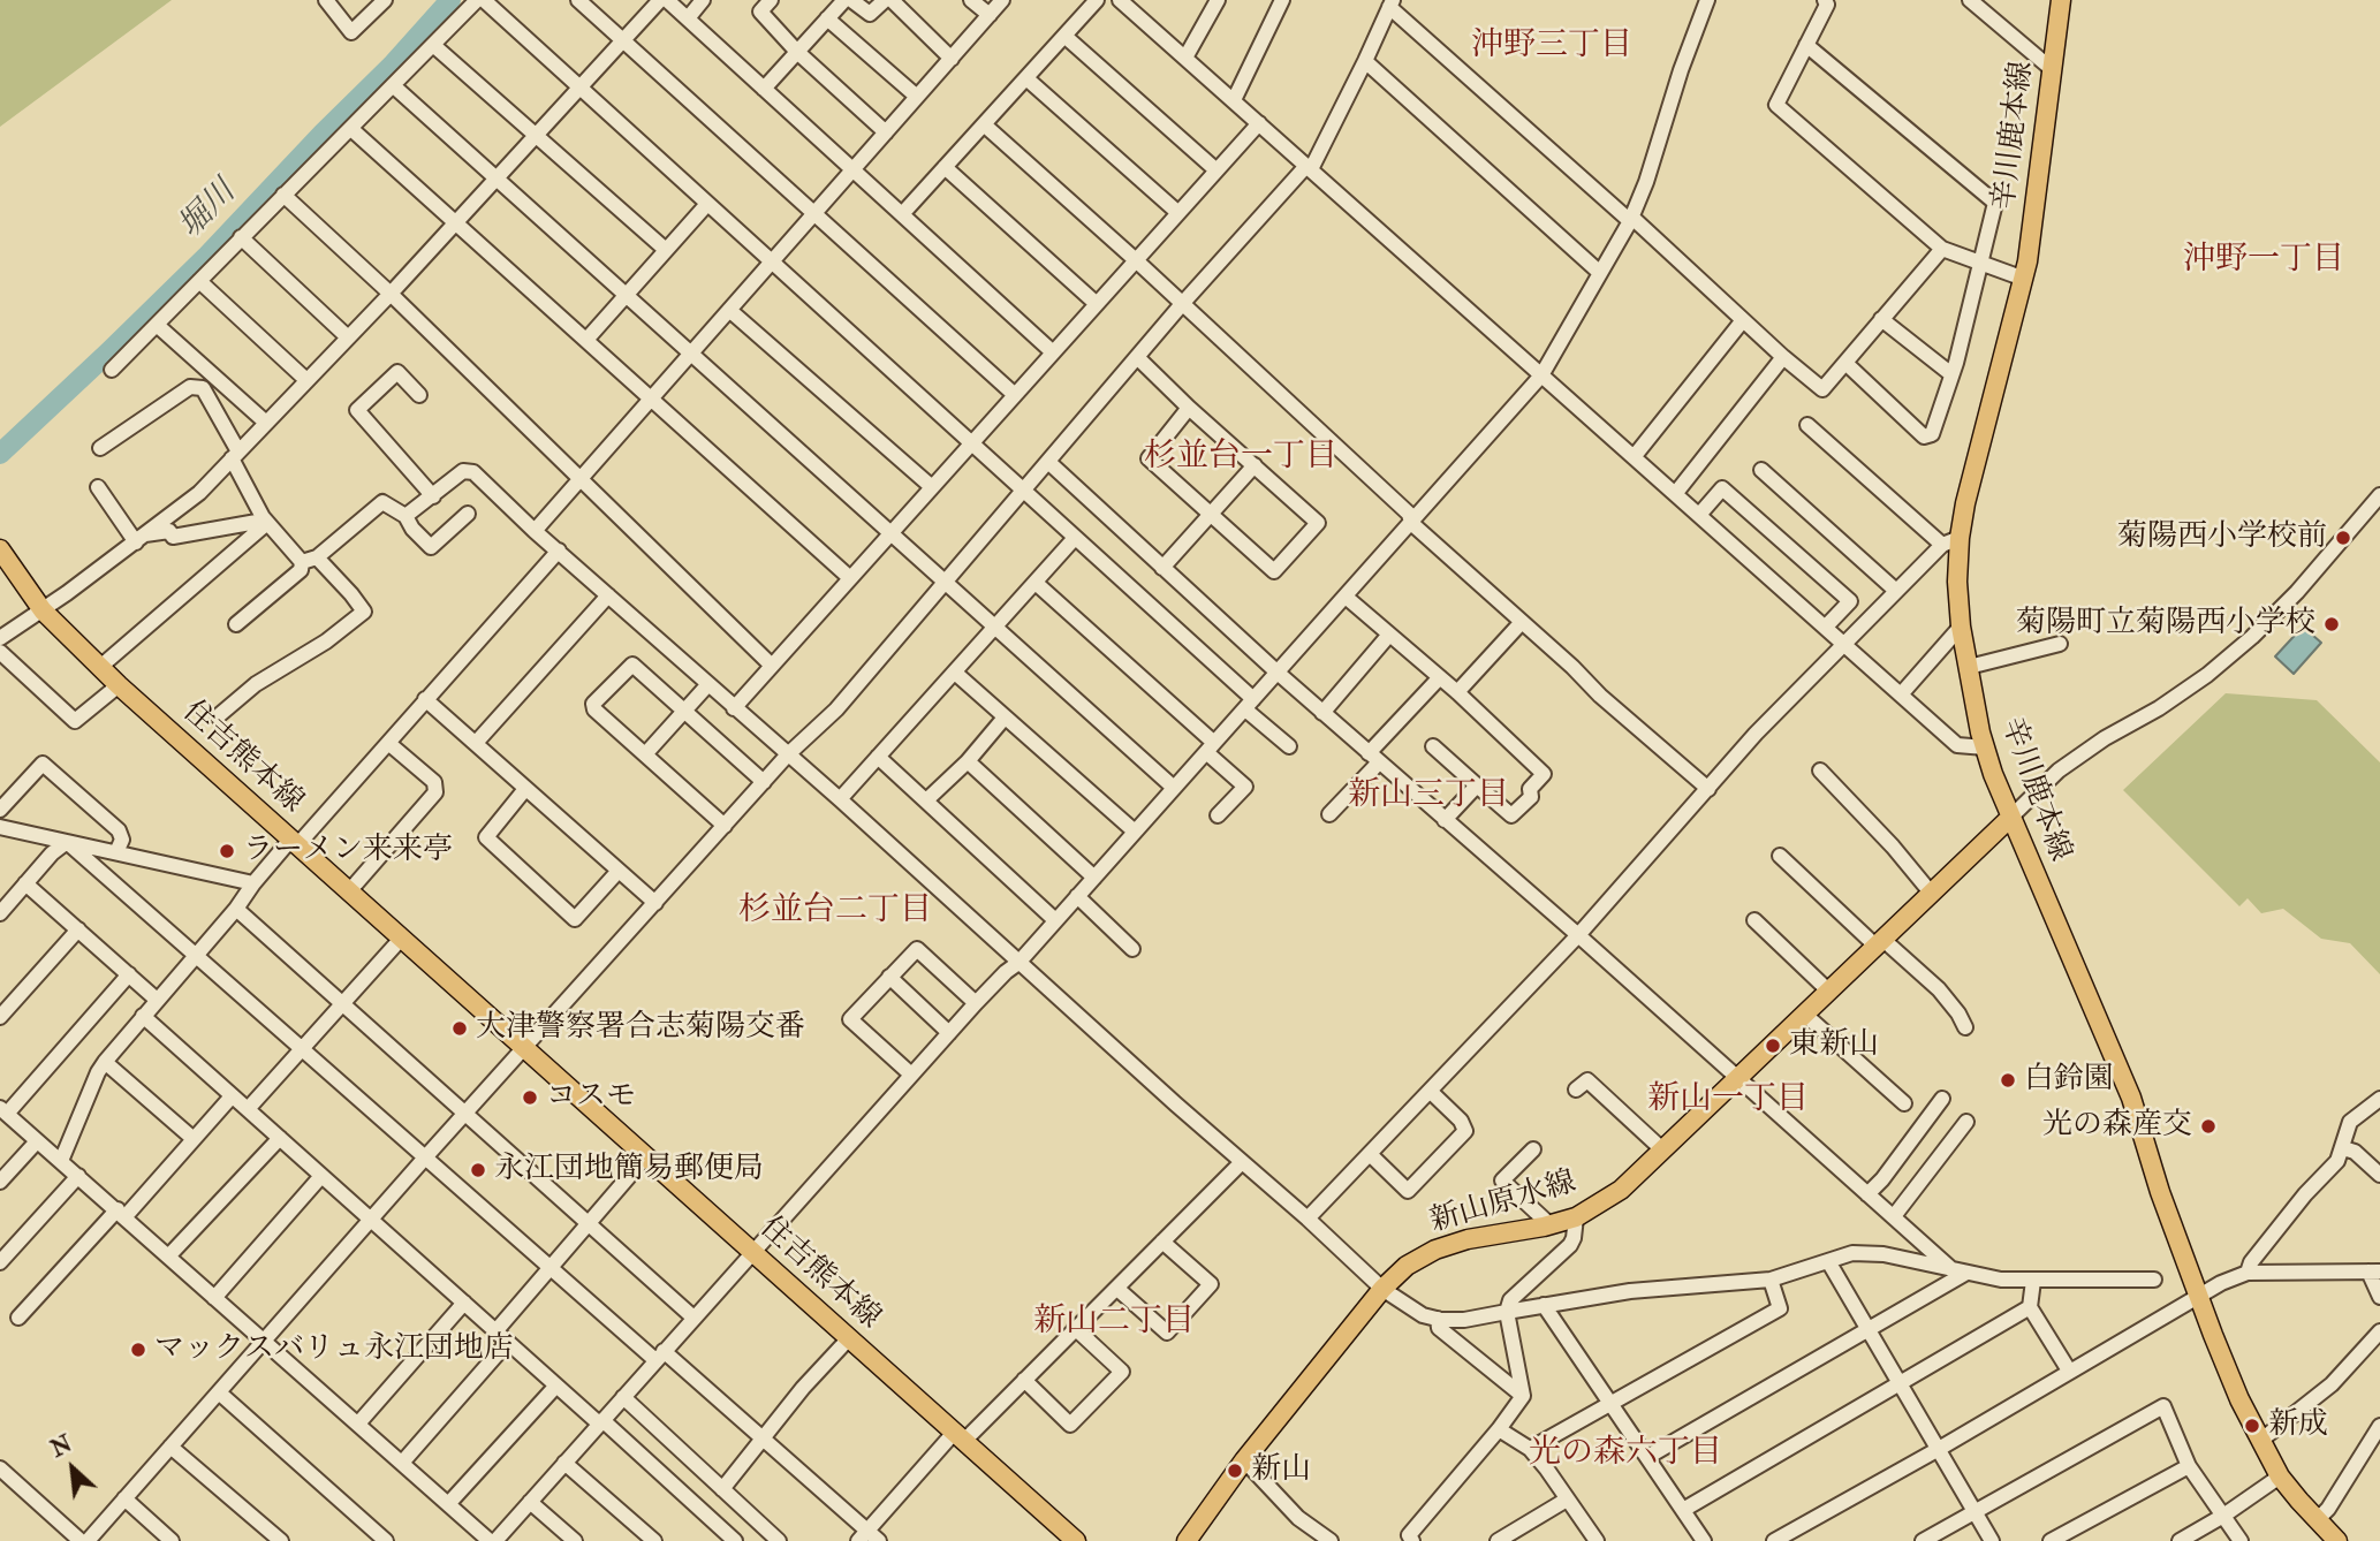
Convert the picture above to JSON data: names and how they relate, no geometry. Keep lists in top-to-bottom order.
{
  "streets": {
    "main road": ["辛川鹿本線", "住吉熊本線", "新山原水線"]
  },
  "crossings": [
    ["辛川鹿本線", "新山原水線"]
  ],
  "districts": [
    "沖野三丁目",
    "沖野一丁目",
    "杉並台一丁目",
    "新山三丁目",
    "杉並台二丁目",
    "新山一丁目",
    "新山二丁目",
    "光の森六丁目"
  ],
  "water": ["堀川"],
  "places": [
    "菊陽西小学校前",
    "菊陽町立菊陽西小学校",
    "ラーメン来来亭",
    "大津警察署合志菊陽交番",
    "東新山",
    "白鈴園",
    "コスモ",
    "光の森産交",
    "永江団地簡易郵便局",
    "マックスバリュ永江団地店",
    "新成",
    "新山"
  ],
  "north": "top left"
}
